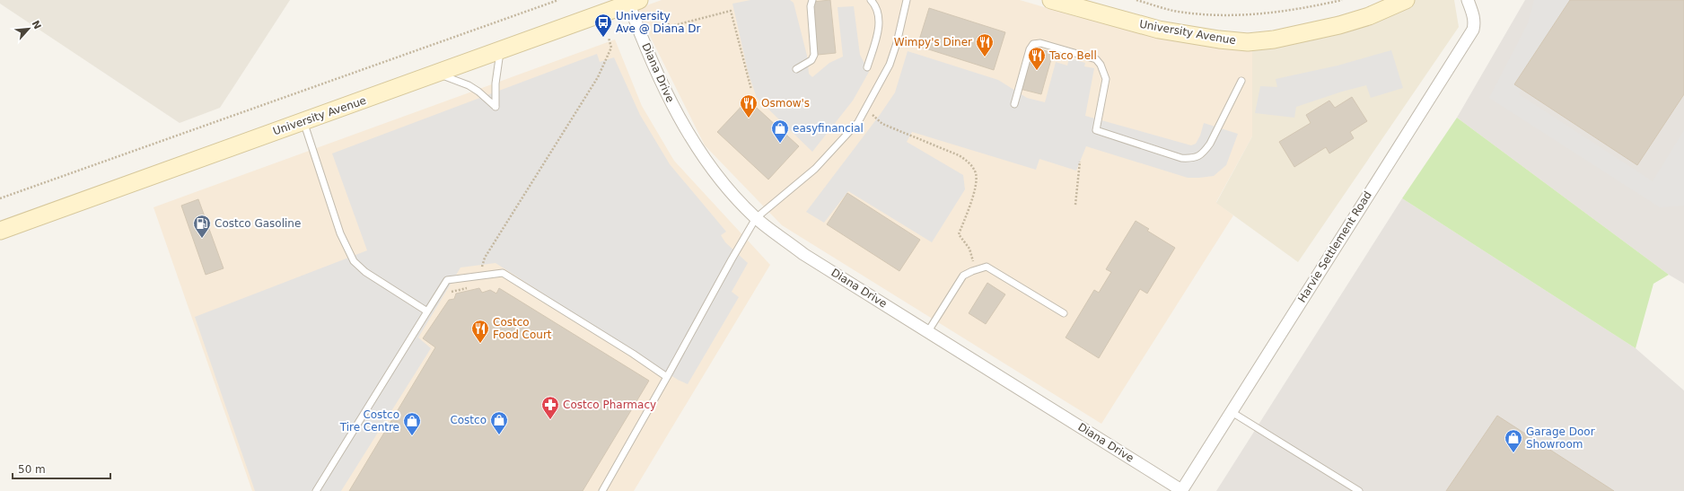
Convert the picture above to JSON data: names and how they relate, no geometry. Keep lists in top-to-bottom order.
{
  "streets": {
    "street": ["University Avenue", "Diana Drive", "Harvie Settlement Road"]
  },
  "crossings": [
    ["University Avenue", "Diana Drive"],
    ["Diana Drive", "Harvie Settlement Road"]
  ],
  "places": {
    "bus stop": ["University Ave @ Diana Dr"],
    "restaurant": [
      "Wimpy's Diner",
      "Taco Bell",
      "Osmow's",
      "Costco Food Court"
    ],
    "shop": [
      "easyfinancial",
      "Costco",
      "Costco Tire Centre",
      "Garage Door Showroom"
    ],
    "fuel station": ["Costco Gasoline"],
    "pharmacy": ["Costco Pharmacy"]
  },
  "scale_bar": "50 m",
  "north": "top right"
}
